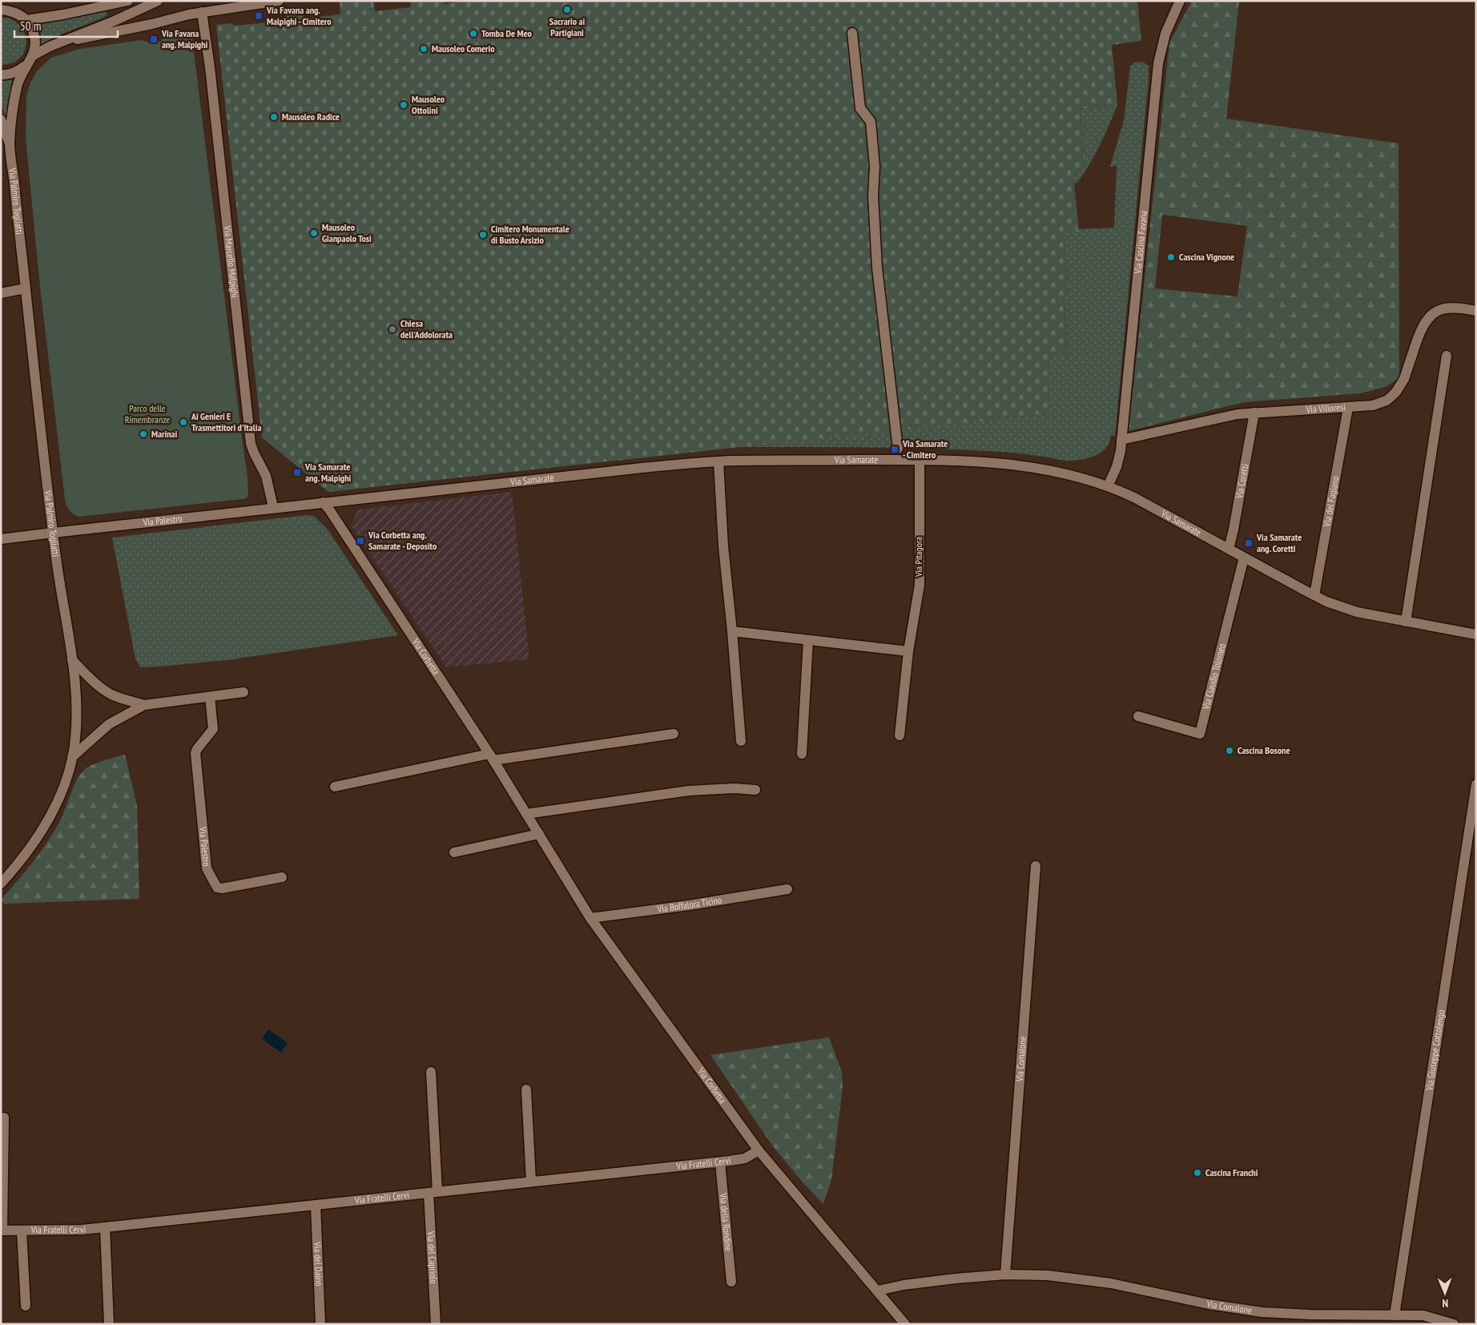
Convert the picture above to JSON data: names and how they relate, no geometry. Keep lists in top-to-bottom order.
{
  "streets": {
    "street": [
      "Via Palmiro Togliatti",
      "Via Cascina Favana",
      "Via Marcello Malpighi",
      "Via Villoresi",
      "Via Samarate",
      "Via Coretti",
      "Via del Fagiano",
      "Via Palestro",
      "Via Pitagora",
      "Via Corbetta",
      "Via Claudio Tolomeo",
      "Via Boffalora Ticino",
      "Via Giuseppe Cottolengo",
      "Via Comalone",
      "Via Fratelli Cervi",
      "Via della Rondine",
      "Via del Capriolo",
      "Via del Daino"
    ]
  },
  "crossings": [
    ["Via Palmiro Togliatti", "Via Palestro"],
    ["Via Cascina Favana", "Via Villoresi"],
    ["Via Cascina Favana", "Via Samarate"],
    ["Via Marcello Malpighi", "Via Palestro"],
    ["Via Villoresi", "Via Coretti"],
    ["Via Villoresi", "Via del Fagiano"],
    ["Via Samarate", "Via Coretti"],
    ["Via Samarate", "Via del Fagiano"],
    ["Via Samarate", "Via Palestro"],
    ["Via Samarate", "Via Pitagora"],
    ["Via Samarate", "Via Corbetta"],
    ["Via Samarate", "Via Claudio Tolomeo"],
    ["Via Palestro", "Via Corbetta"],
    ["Via Corbetta", "Via Boffalora Ticino"],
    ["Via Corbetta", "Via Comalone"],
    ["Via Corbetta", "Via Fratelli Cervi"],
    ["Via Giuseppe Cottolengo", "Via Comalone"],
    ["Via Fratelli Cervi", "Via della Rondine"],
    ["Via Fratelli Cervi", "Via del Capriolo"],
    ["Via Fratelli Cervi", "Via del Daino"]
  ],
  "parks": ["Parco delle Rimembranze"],
  "places": {
    "other": [
      "Sacrario ai Partigiani",
      "Tomba De Meo",
      "Mausoleo Comerio",
      "Mausoleo Ottolini",
      "Mausoleo Radice",
      "Mausoleo Gianpaolo Tosi",
      "Cimitero Monumentale di Busto Arsizio",
      "Cascina Vignone",
      "Chiesa dell'Addolorata",
      "Ai Genieri E Trasmettitori d'Italia",
      "Marinai",
      "Cascina Bosone",
      "Cascina Franchi"
    ],
    "transit": [
      "Via Favana ang. Malpighi - Cimitero",
      "Via Favana ang. Malpighi",
      "Via Samarate - Cimitero",
      "Via Samarate ang. Malpighi",
      "Via Corbetta ang. Samarate - Deposito",
      "Via Samarate ang. Coretti"
    ]
  },
  "scale_bar": "50 m",
  "north": "bottom"
}
